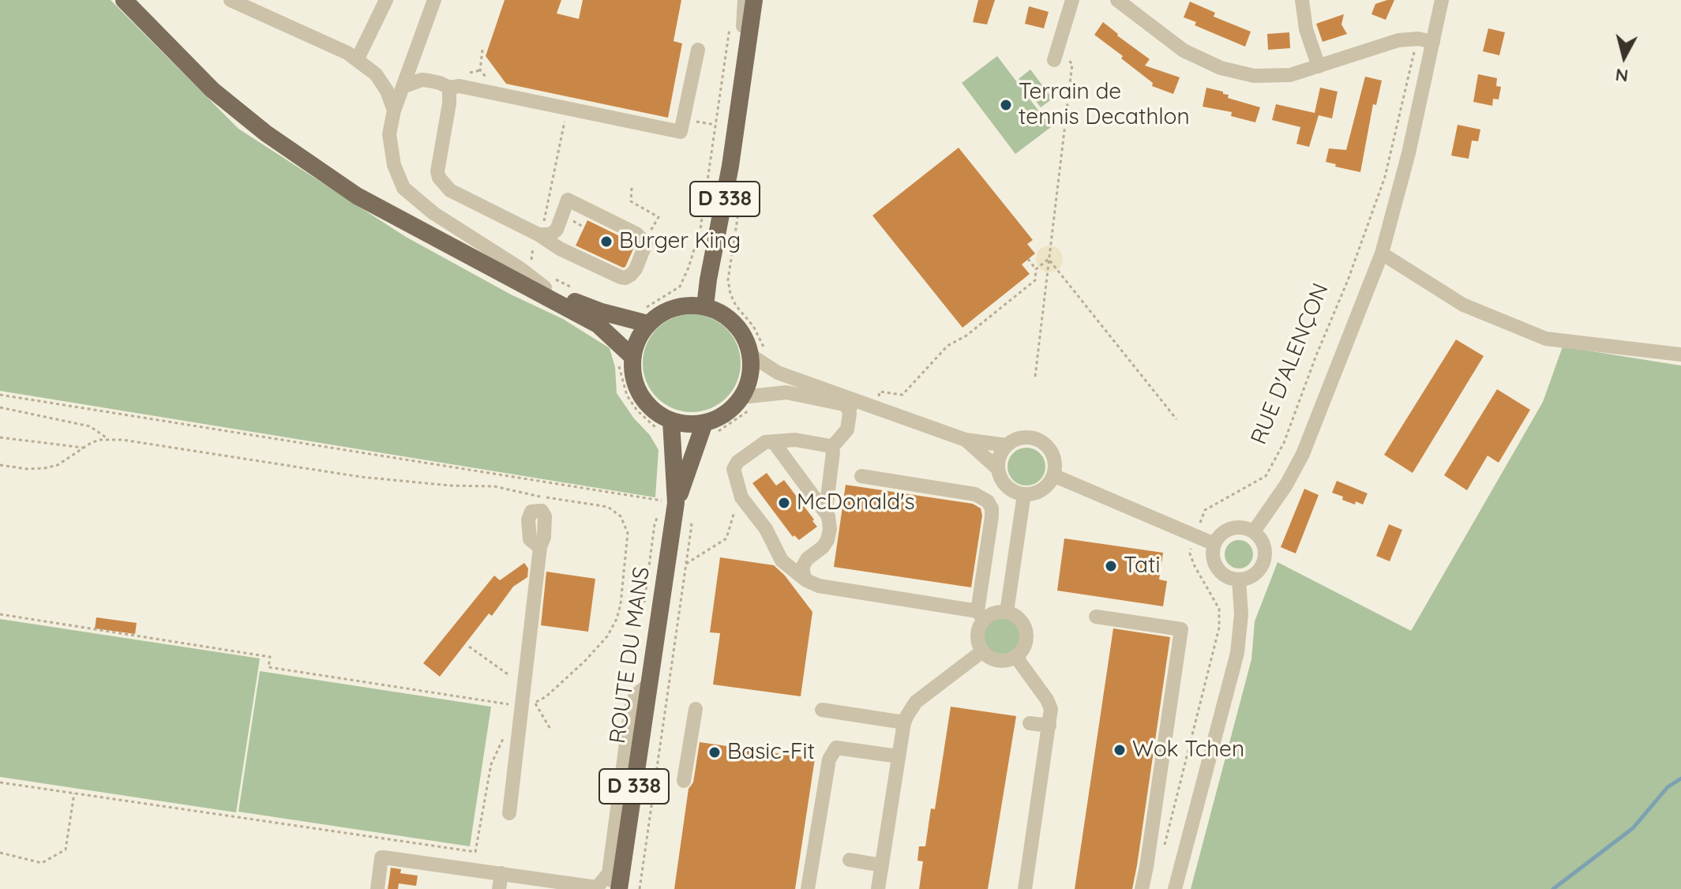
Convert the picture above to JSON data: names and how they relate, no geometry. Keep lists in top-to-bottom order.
{
  "streets": {
    "main road": ["D 338", "ROUTE DU MANS"],
    "street": ["RUE D'ALENÇON"]
  },
  "crossings": [
    ["D 338", "ROUTE DU MANS"]
  ],
  "places": [
    "Terrain de tennis Decathlon",
    "Burger King",
    "McDonald's",
    "Tati",
    "Wok Tchen",
    "Basic-Fit"
  ],
  "north": "bottom"
}
